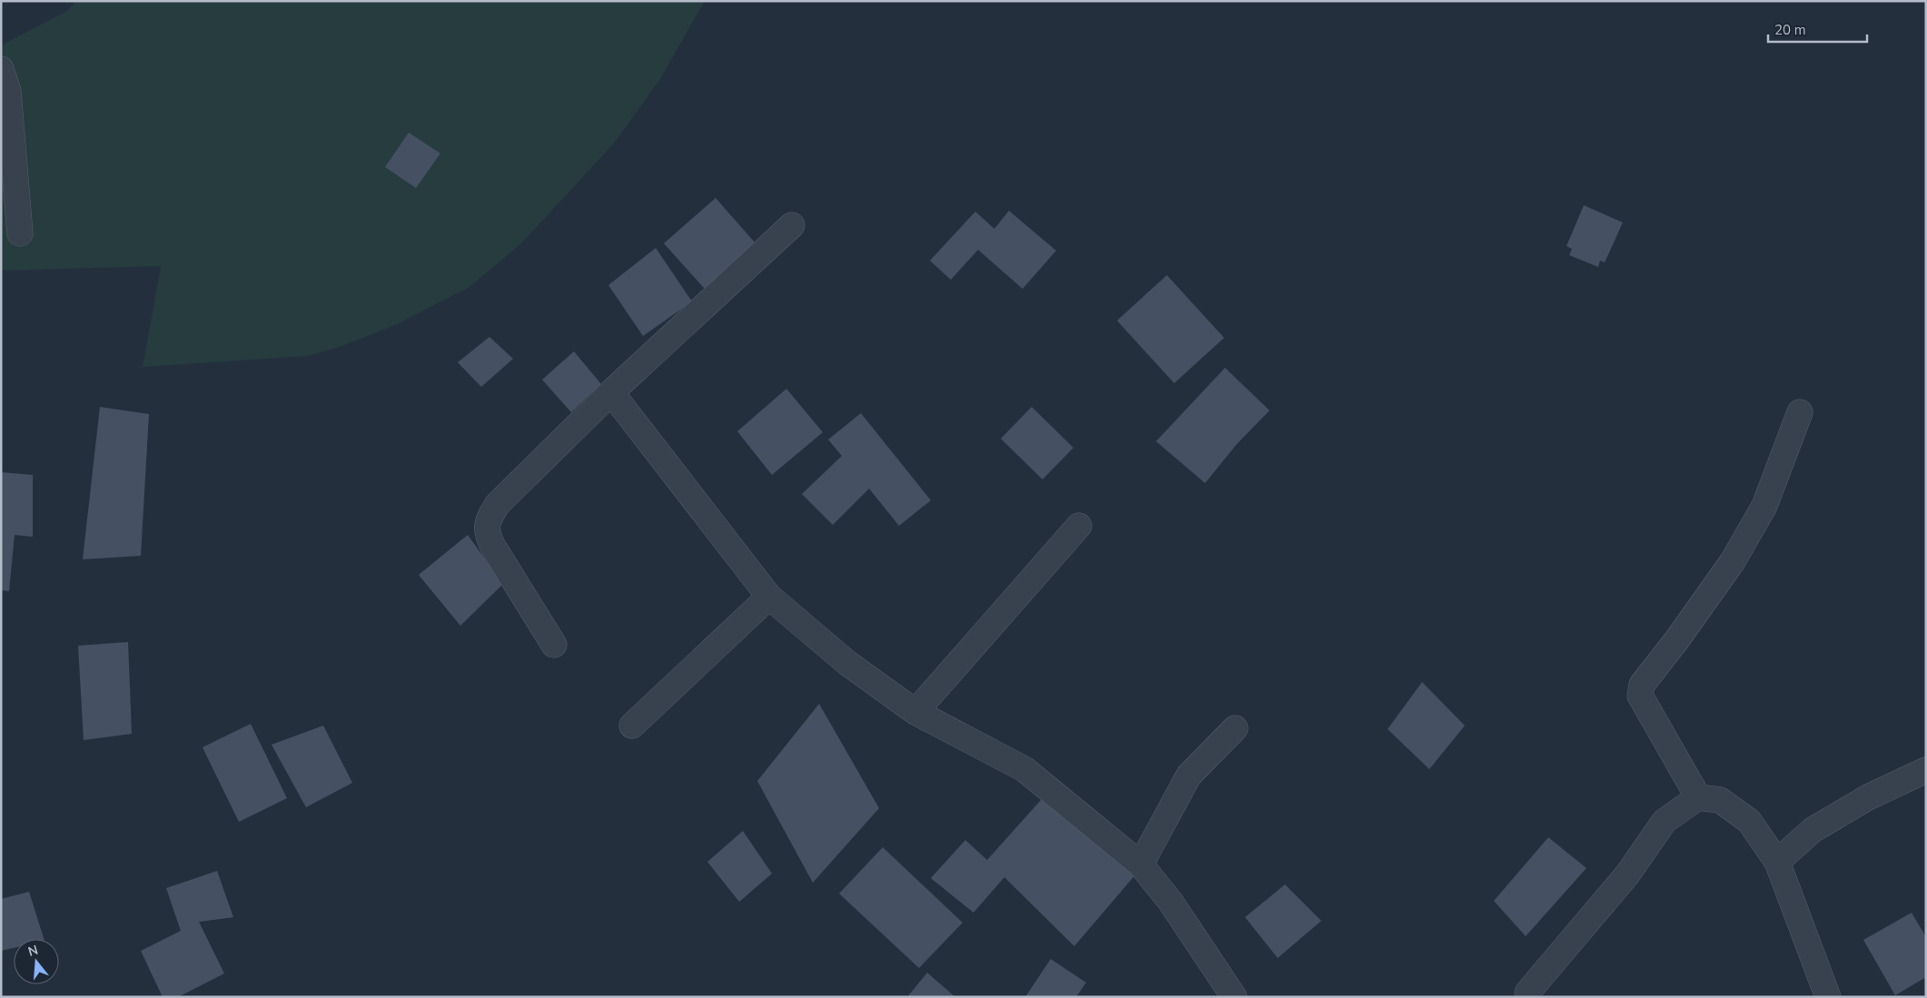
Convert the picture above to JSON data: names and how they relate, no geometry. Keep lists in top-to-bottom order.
{
  "scale_bar": "20 m",
  "north": "top"
}
